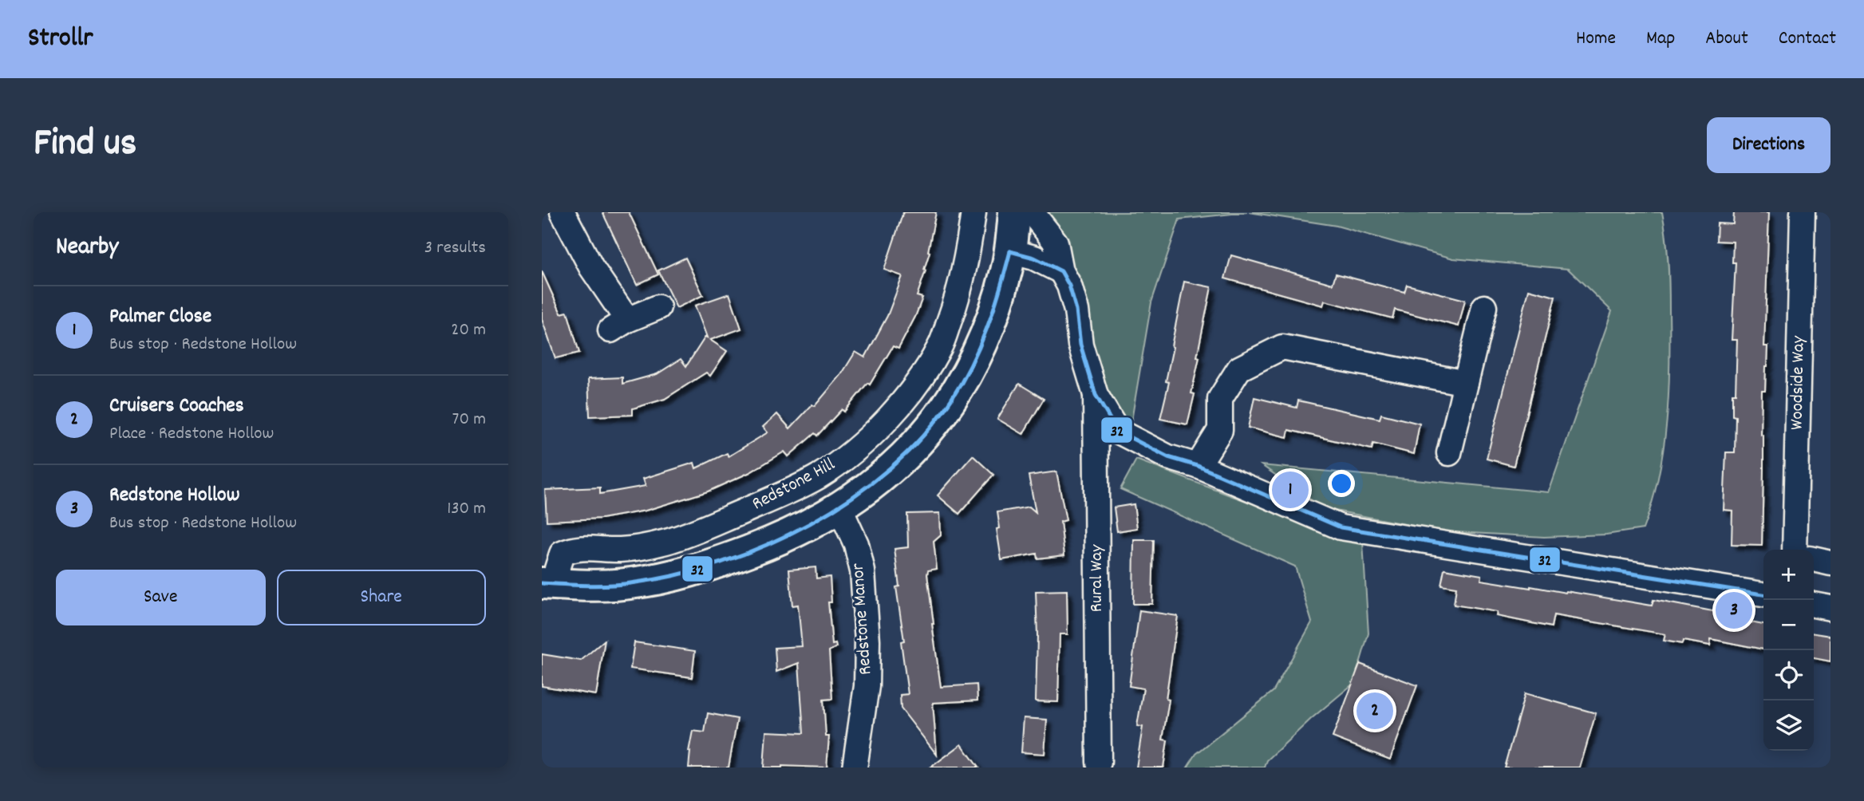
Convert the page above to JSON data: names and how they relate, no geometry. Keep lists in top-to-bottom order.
{
  "streets": {
    "main road": ["Redstone Hill"],
    "street": ["Woodside Way", "Rural Way", "Redstone Manor"]
  },
  "crossings": [
    ["Redstone Hill", "Redstone Manor"]
  ],
  "lines": ["transit line 32"],
  "page": {
    "header": "Strollr",
    "nav": [
      "Home",
      "Map",
      "About",
      "Contact"
    ],
    "title": "Find us",
    "buttons": [
      "Directions",
      ["Save", "Share"]
    ],
    "heading": ["Nearby", "3 results"],
    "list": [
      {
        "mark": "1",
        "name": "Palmer Close",
        "note": "Bus stop · Redstone Hollow",
        "value": "20 m"
      },
      {
        "mark": "2",
        "name": "Cruisers Coaches",
        "note": "Place · Redstone Hollow",
        "value": "70 m"
      },
      {
        "mark": "3",
        "name": "Redstone Hollow",
        "note": "Bus stop · Redstone Hollow",
        "value": "130 m"
      }
    ],
    "pins": ["1", "3", "2"],
    "map_buttons": ["+", "−"]
  }
}
